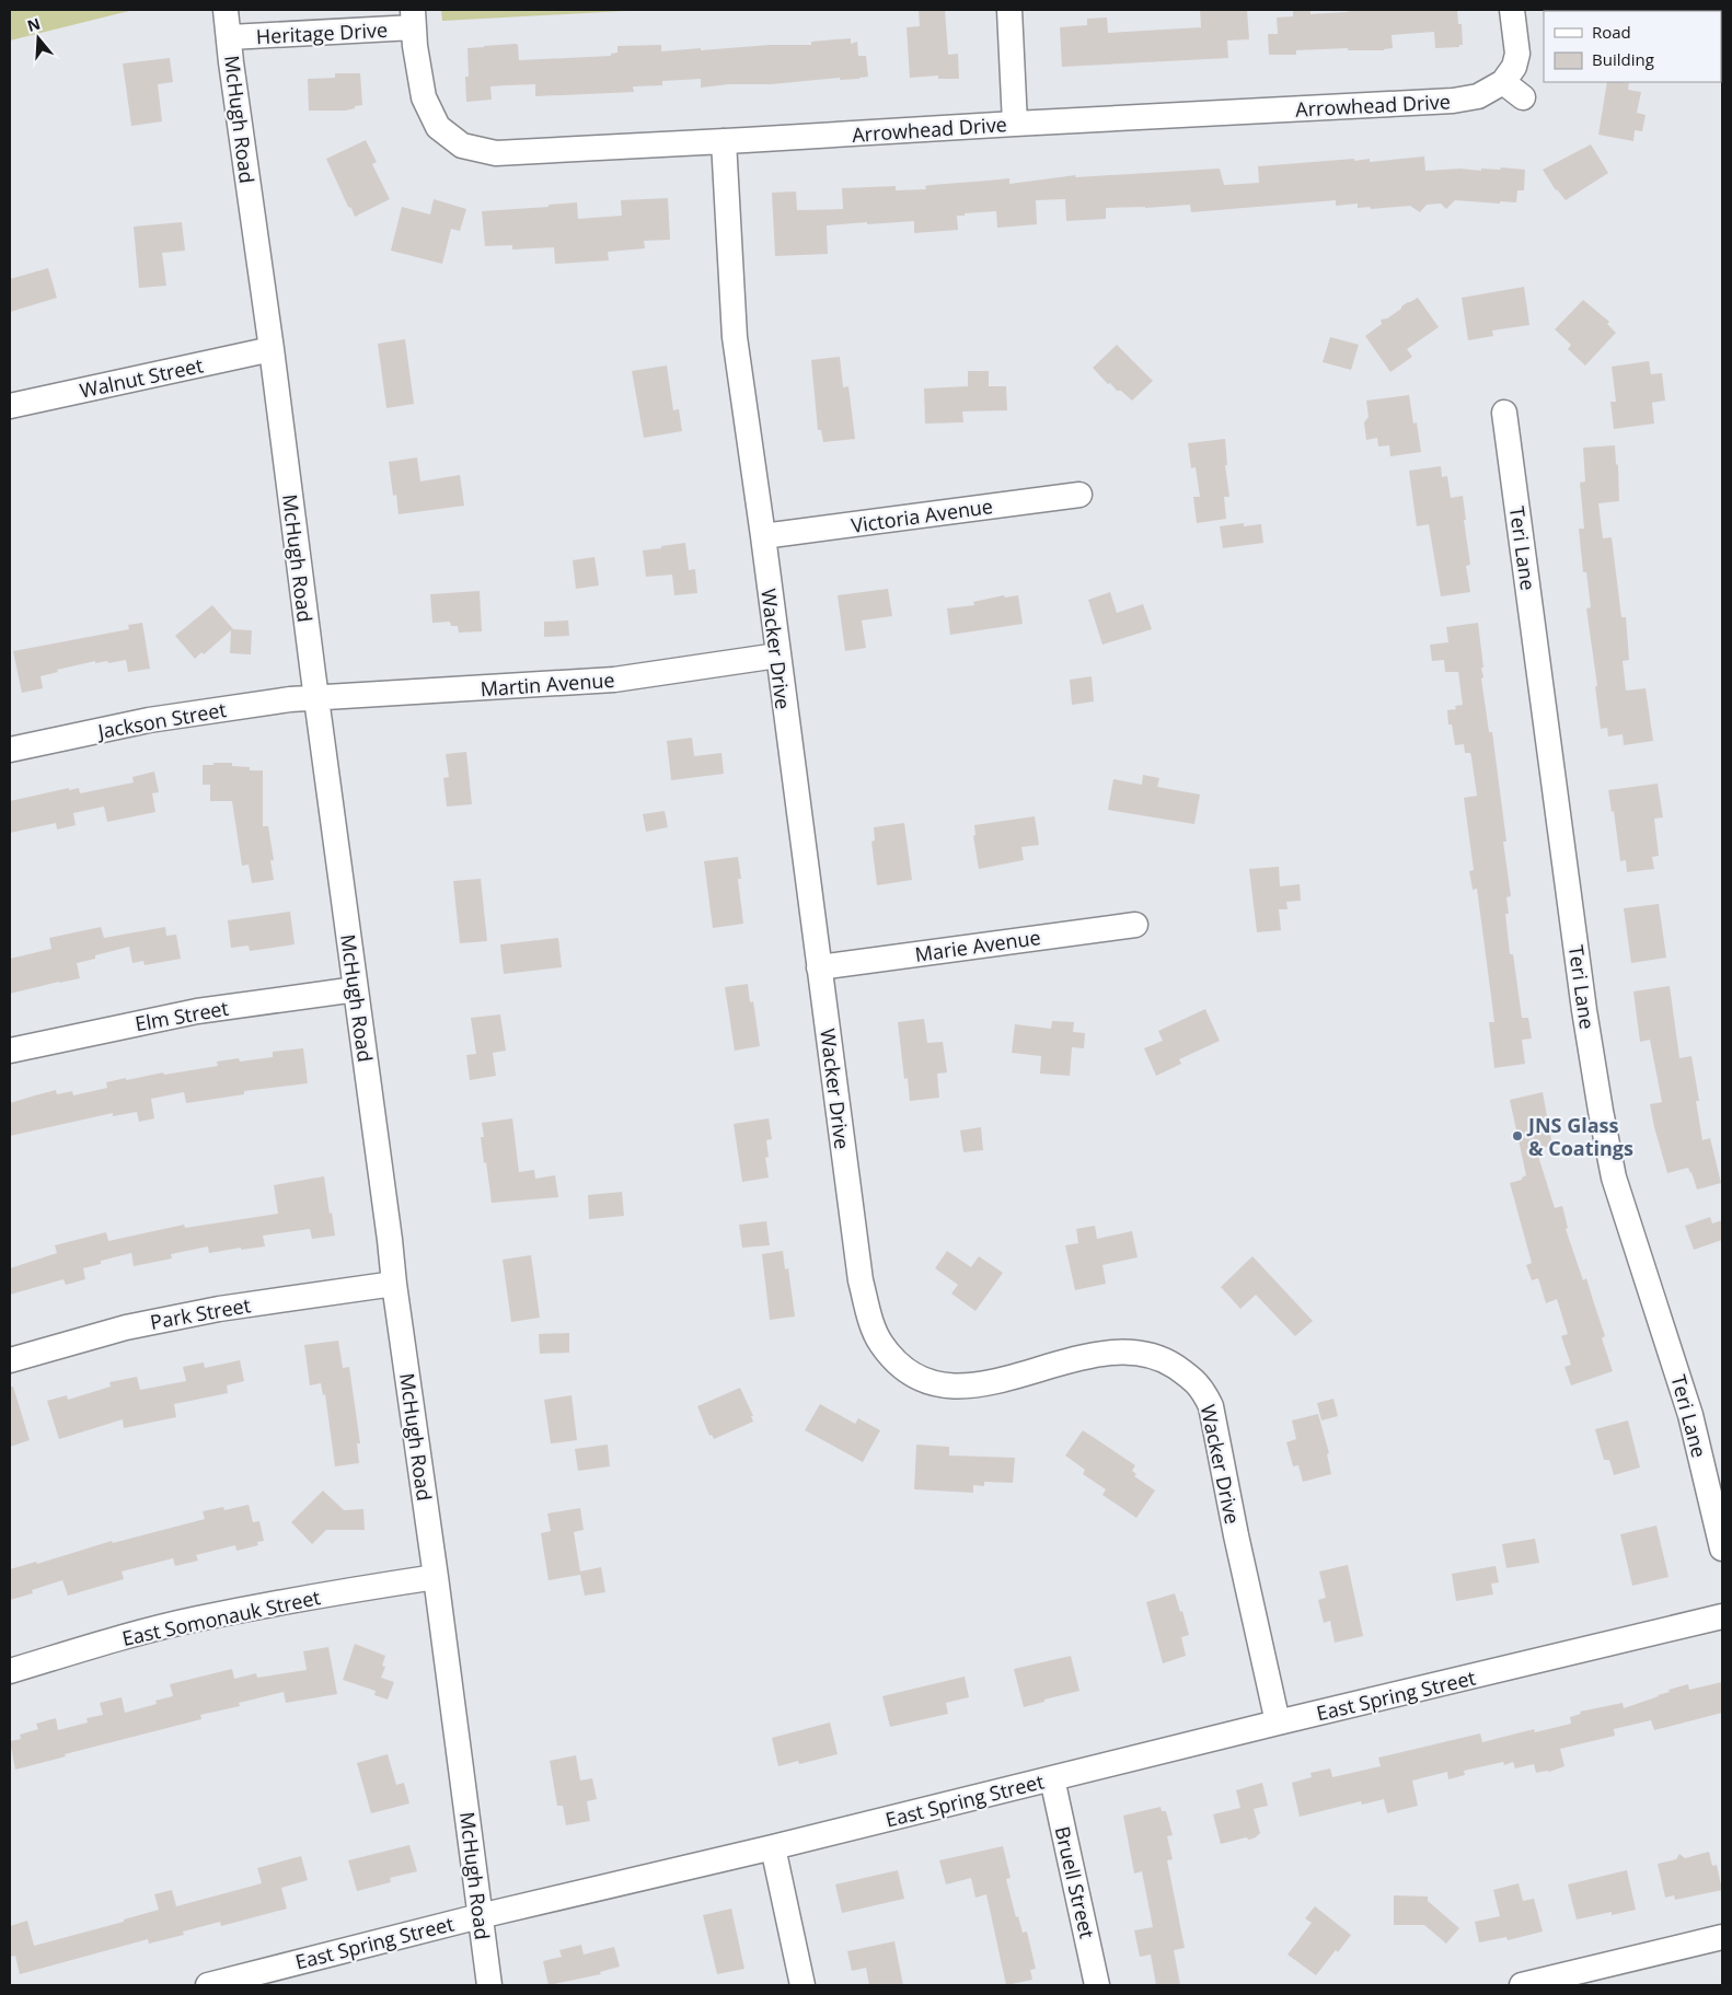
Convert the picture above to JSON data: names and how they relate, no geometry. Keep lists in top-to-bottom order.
{
  "streets": {
    "street": [
      "Heritage Drive",
      "Arrowhead Drive",
      "McHugh Road",
      "Walnut Street",
      "Victoria Avenue",
      "Teri Lane",
      "Wacker Drive",
      "Martin Avenue",
      "Jackson Street",
      "Marie Avenue",
      "Elm Street",
      "Park Street",
      "East Somonauk Street",
      "East Spring Street",
      "Bruell Street"
    ]
  },
  "crossings": [
    ["Heritage Drive", "Arrowhead Drive"],
    ["Heritage Drive", "McHugh Road"],
    ["Arrowhead Drive", "Wacker Drive"],
    ["McHugh Road", "Walnut Street"],
    ["McHugh Road", "Martin Avenue"],
    ["McHugh Road", "Jackson Street"],
    ["McHugh Road", "Elm Street"],
    ["McHugh Road", "Park Street"],
    ["McHugh Road", "East Somonauk Street"],
    ["McHugh Road", "East Spring Street"],
    ["Victoria Avenue", "Wacker Drive"],
    ["Wacker Drive", "Martin Avenue"],
    ["Wacker Drive", "Marie Avenue"],
    ["Wacker Drive", "East Spring Street"],
    ["Martin Avenue", "Jackson Street"],
    ["East Spring Street", "Bruell Street"]
  ],
  "places": ["JNS Glass & Coatings"],
  "legend": ["Road", "Building"],
  "north": "top"
}
